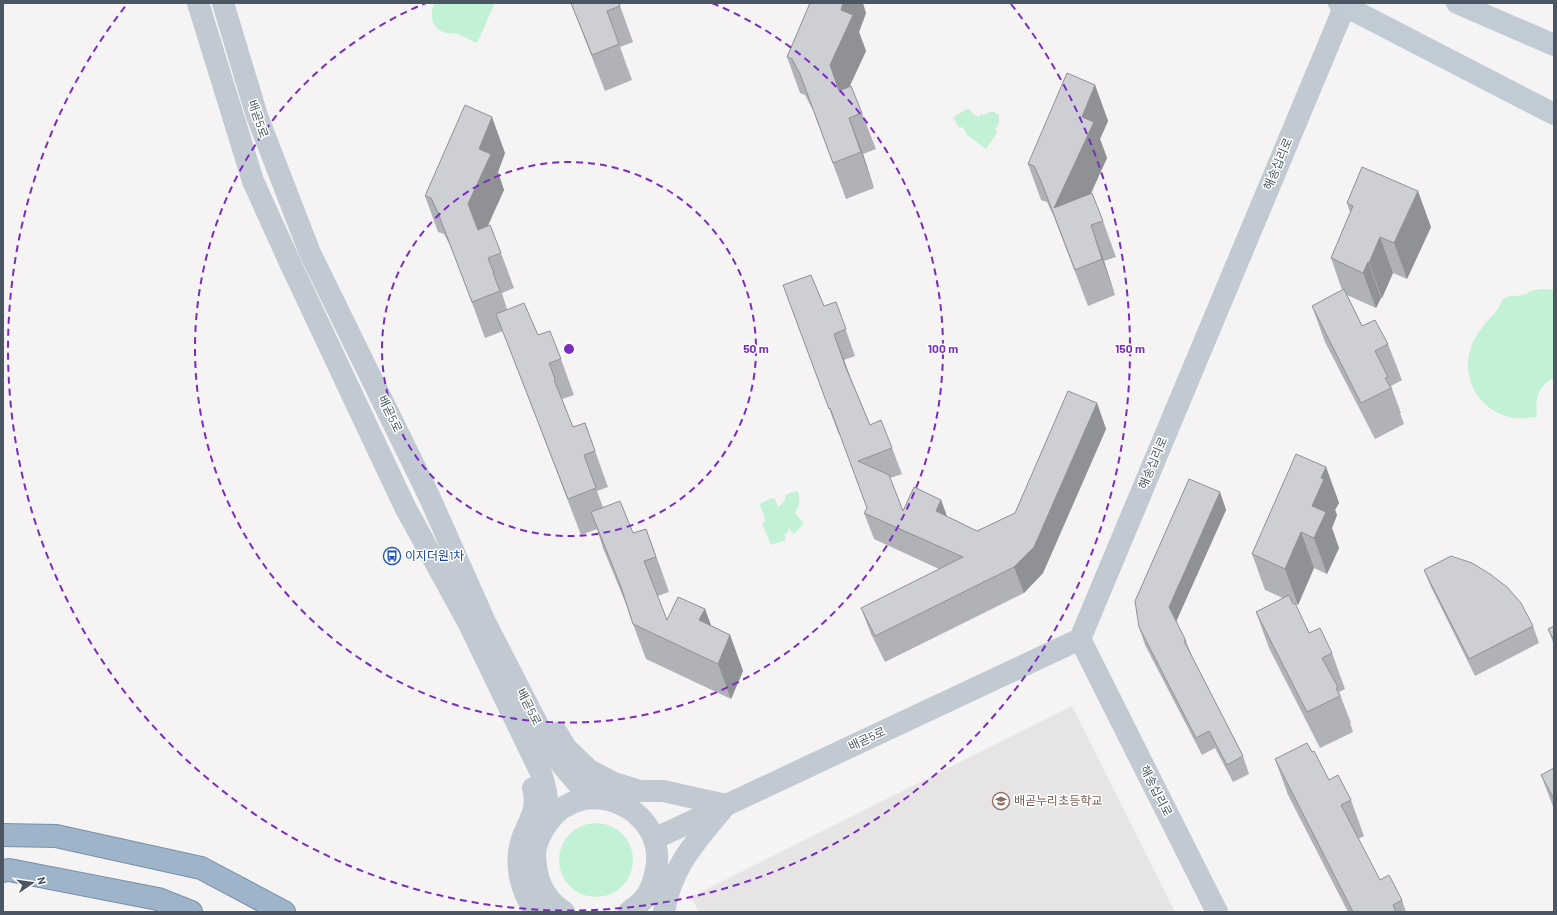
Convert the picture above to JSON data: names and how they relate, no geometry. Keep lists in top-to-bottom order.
{
  "streets": {
    "main road": ["해송십리로"],
    "street": ["배곧5로"]
  },
  "crossings": [
    ["배곧5로", "해송십리로"]
  ],
  "places": {
    "bus stop": ["이지더원1차"],
    "school or university": ["배곧누리초등학교"]
  },
  "north": "right",
  "rings": ["50 m", "100 m", "150 m"]
}
